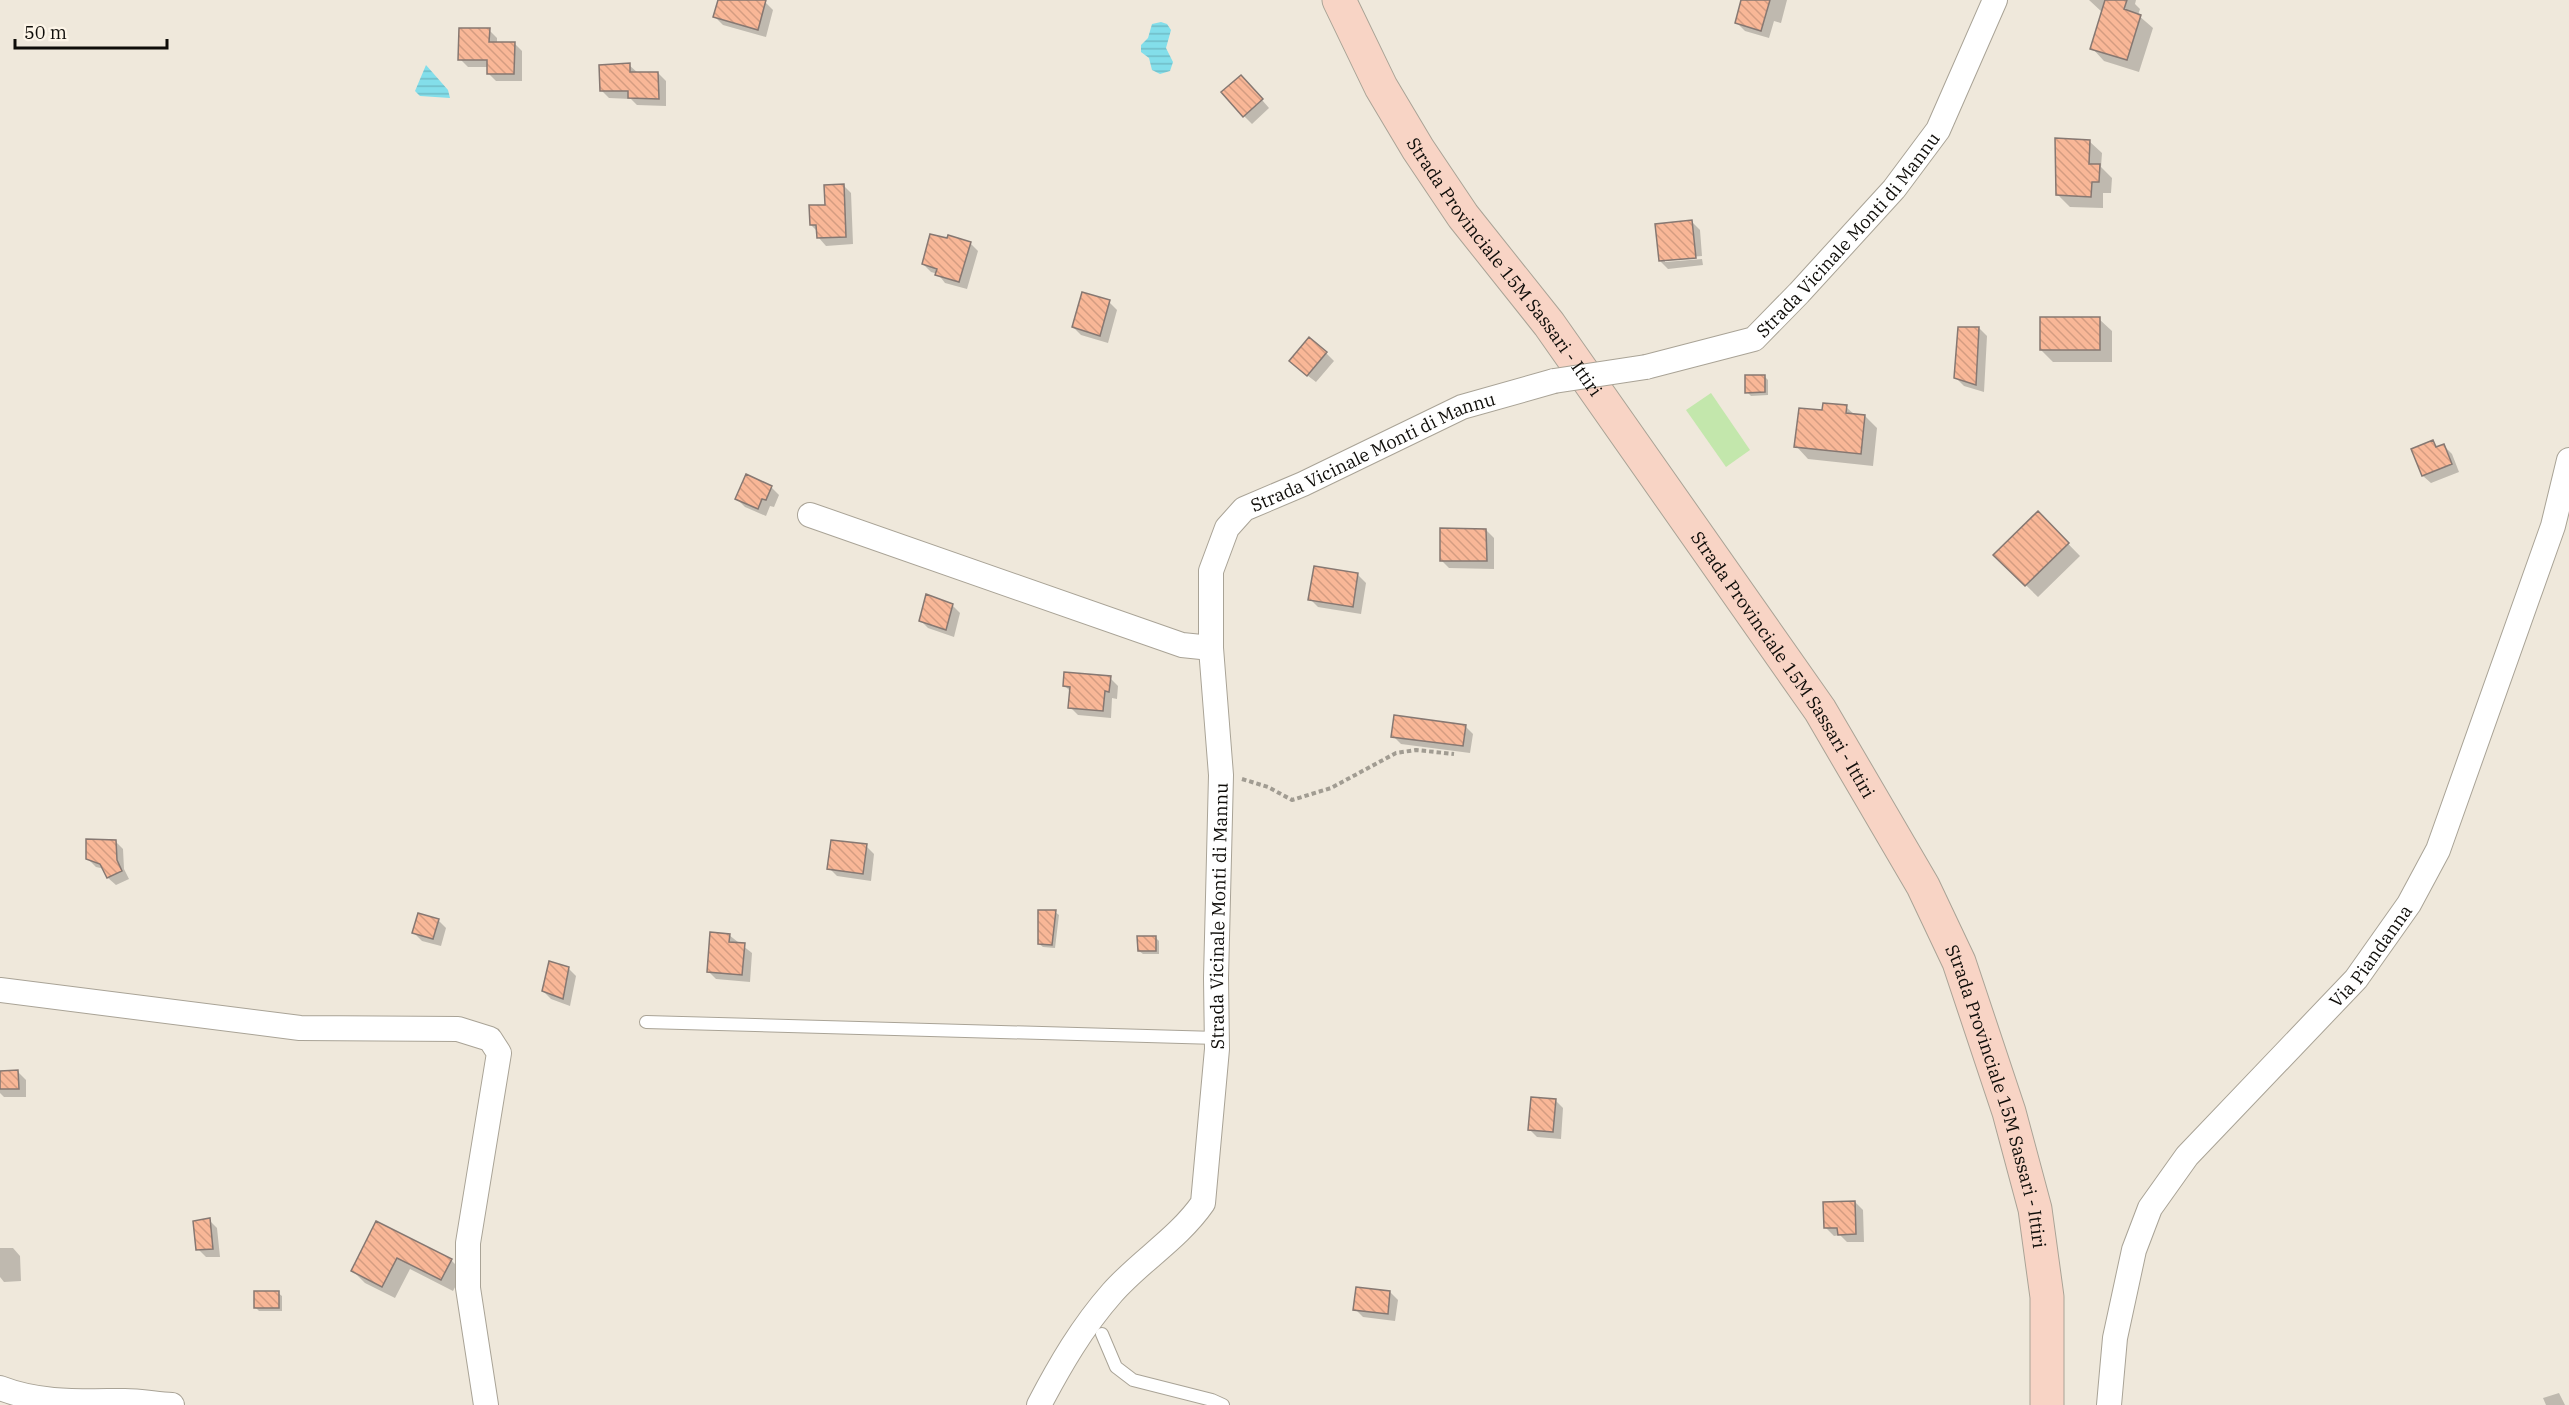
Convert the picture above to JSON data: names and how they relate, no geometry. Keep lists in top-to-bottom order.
{
  "streets": {
    "main road": ["Strada Provinciale 15M Sassari - Ittiri"],
    "street": ["Strada Vicinale Monti di Mannu", "Via Piandanna"]
  },
  "scale_bar": "50 m"
}
